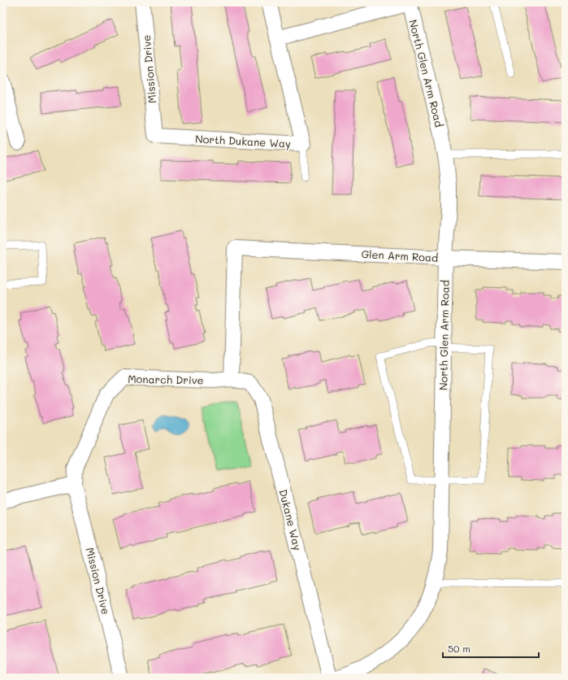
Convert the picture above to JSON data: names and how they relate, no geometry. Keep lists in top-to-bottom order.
{
  "streets": {
    "street": [
      "Mission Drive",
      "North Glen Arm Road",
      "North Dukane Way",
      "Glen Arm Road",
      "Monarch Drive",
      "Dukane Way"
    ]
  },
  "crossings": [
    ["Mission Drive", "North Dukane Way"],
    ["Mission Drive", "Monarch Drive"],
    ["North Glen Arm Road", "Glen Arm Road"],
    ["Glen Arm Road", "Monarch Drive"],
    ["Glen Arm Road", "Dukane Way"],
    ["Monarch Drive", "Dukane Way"]
  ],
  "scale_bar": "50 m"
}
